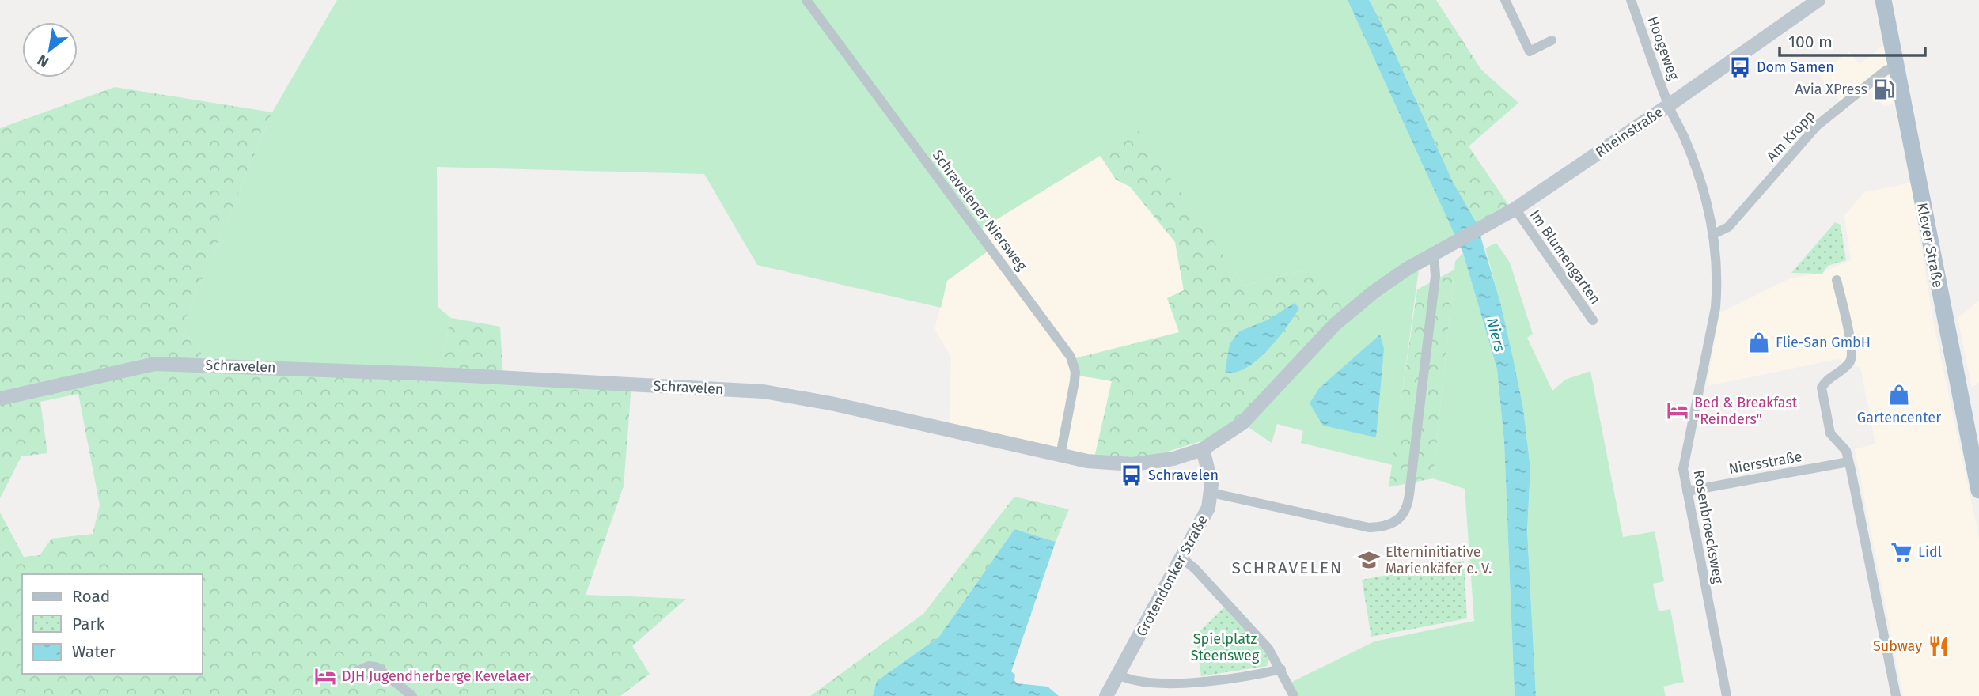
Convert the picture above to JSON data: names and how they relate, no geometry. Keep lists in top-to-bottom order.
{
  "streets": {
    "main road": [
      "Rheinstraße",
      "Klever Straße",
      "Schravelen",
      "Grotendonker Straße"
    ],
    "street": [
      "Hoogeweg",
      "Am Kropp",
      "Schravelener Niersweg",
      "Im Blumengarten",
      "Niersstraße",
      "Rosenbroecksweg"
    ]
  },
  "crossings": [
    ["Hoogeweg", "Rheinstraße"],
    ["Hoogeweg", "Rosenbroecksweg"],
    ["Rheinstraße", "Im Blumengarten"],
    ["Rheinstraße", "Schravelen"],
    ["Rheinstraße", "Rosenbroecksweg"],
    ["Am Kropp", "Klever Straße"],
    ["Am Kropp", "Rosenbroecksweg"],
    ["Schravelener Niersweg", "Schravelen"],
    ["Schravelen", "Grotendonker Straße"],
    ["Niersstraße", "Rosenbroecksweg"]
  ],
  "districts": ["SCHRAVELEN"],
  "water": ["Niers"],
  "parks": ["Spielplatz Steensweg"],
  "places": {
    "bus stop": ["Dom Samen", "Schravelen"],
    "fuel station": ["Avia XPress"],
    "shop": ["Flie-San GmbH", "Gartencenter"],
    "hotel": ["Bed & Breakfast \"Reinders\"", "DJH Jugendherberge Kevelaer"],
    "supermarket": ["Lidl"],
    "school or university": ["Elterninitiative Marienkäfer e. V."],
    "restaurant": ["Subway"]
  },
  "legend": ["Road", "Park", "Water"],
  "scale_bar": "100 m",
  "north": "bottom left"
}
